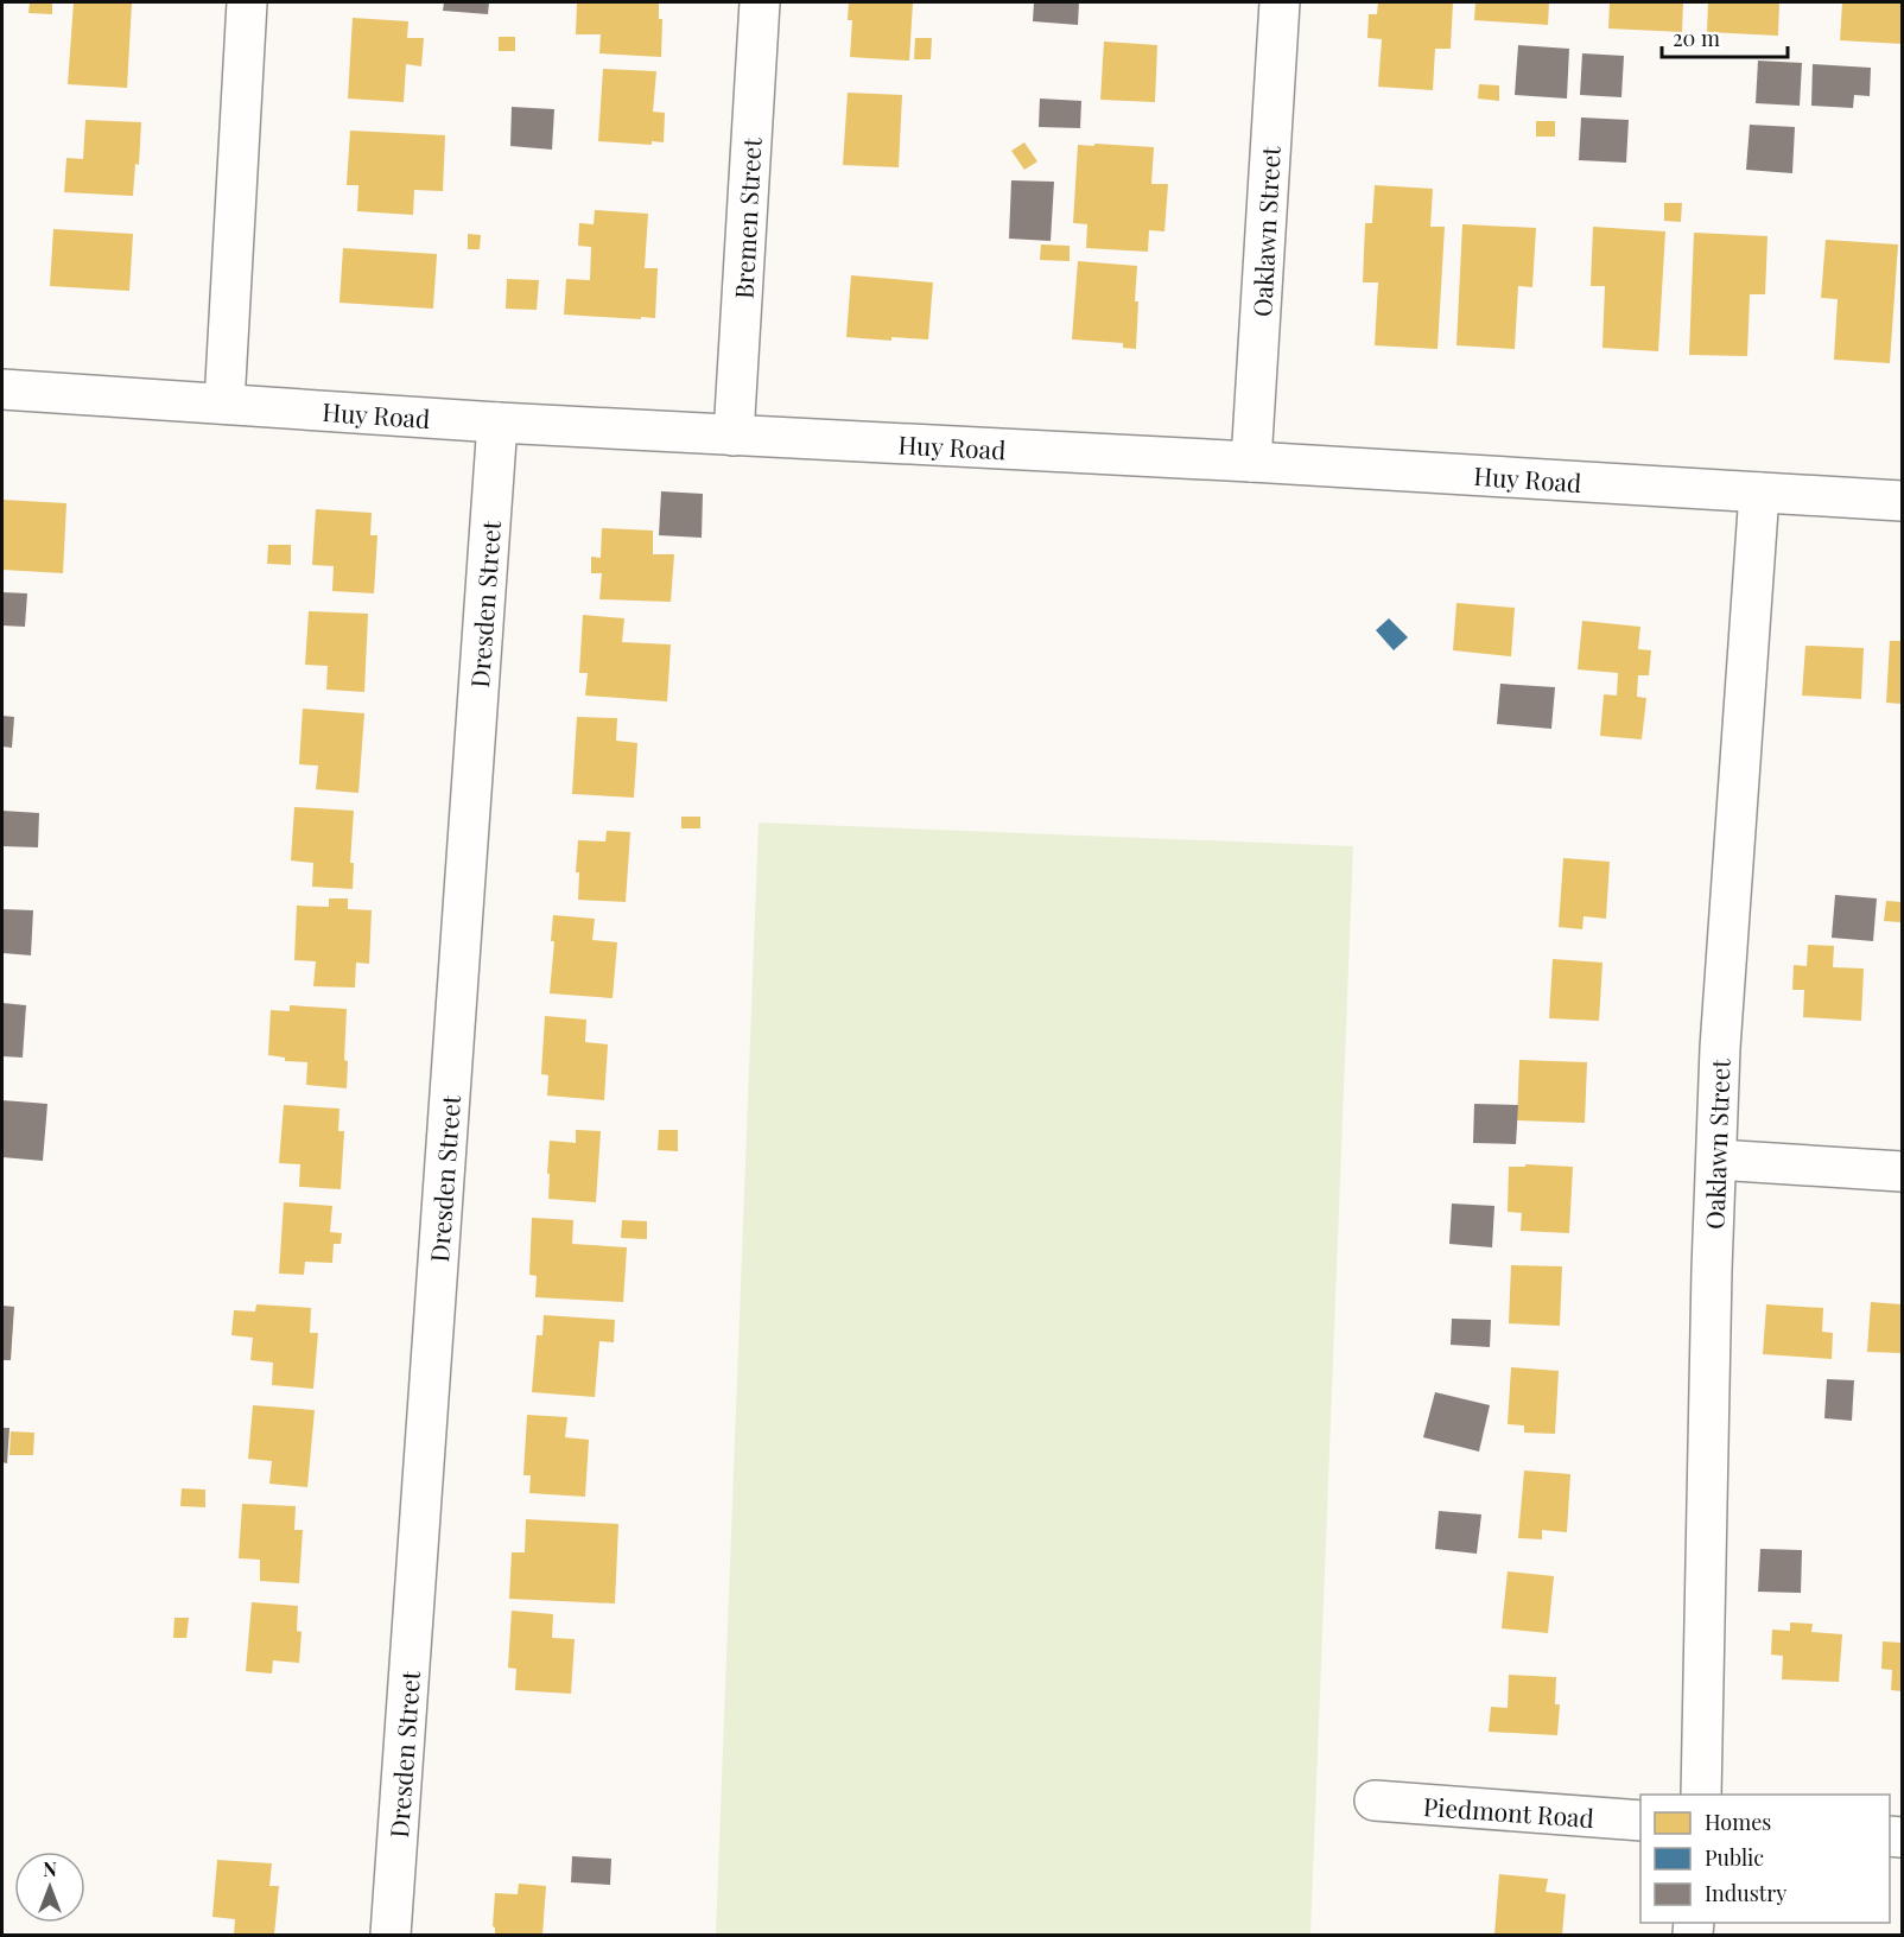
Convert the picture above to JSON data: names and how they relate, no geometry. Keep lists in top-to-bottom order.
{
  "streets": {
    "street": [
      "Bremen Street",
      "Oaklawn Street",
      "Huy Road",
      "Dresden Street",
      "Piedmont Road"
    ]
  },
  "crossings": [
    ["Bremen Street", "Huy Road"],
    ["Oaklawn Street", "Huy Road"],
    ["Huy Road", "Dresden Street"]
  ],
  "legend": ["Homes", "Public", "Industry"],
  "scale_bar": "20 m",
  "north": "top"
}
